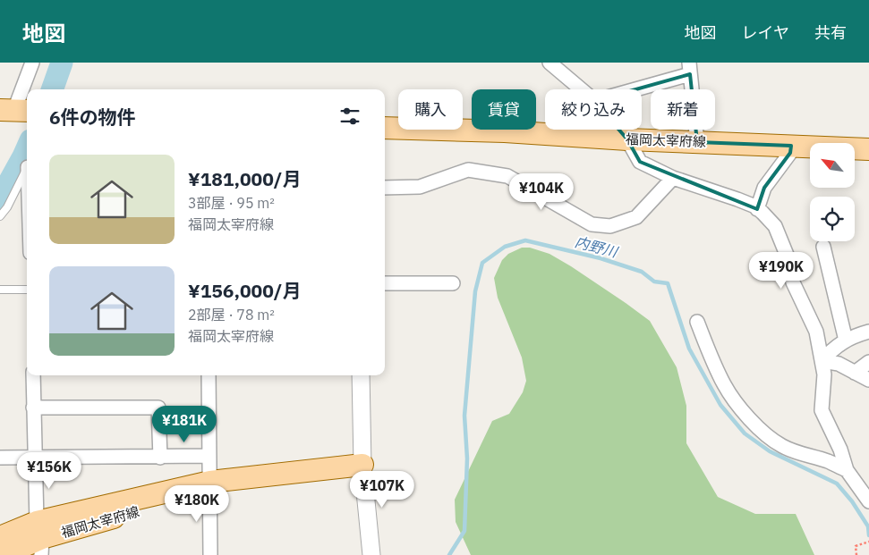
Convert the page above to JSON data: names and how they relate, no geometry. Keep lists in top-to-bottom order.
{
  "streets": {
    "main road": ["福岡太宰府線"]
  },
  "water": ["内野川"],
  "north": "top left",
  "page": {
    "header": "地図",
    "nav": ["地図", "レイヤ", "共有"],
    "chip": [
      "購入",
      "賃貸",
      "絞り込み",
      "新着"
    ],
    "heading": "6件の物件",
    "list": [
      {
        "name": "¥181,000/月",
        "note": "3部屋 · 95 m² · 福岡太宰府線"
      },
      {
        "name": "¥156,000/月",
        "note": "2部屋 · 78 m² · 福岡太宰府線"
      }
    ],
    "price": [
      "¥104K",
      "¥190K",
      "¥181K",
      "¥156K",
      "¥107K",
      "¥180K"
    ]
  }
}
